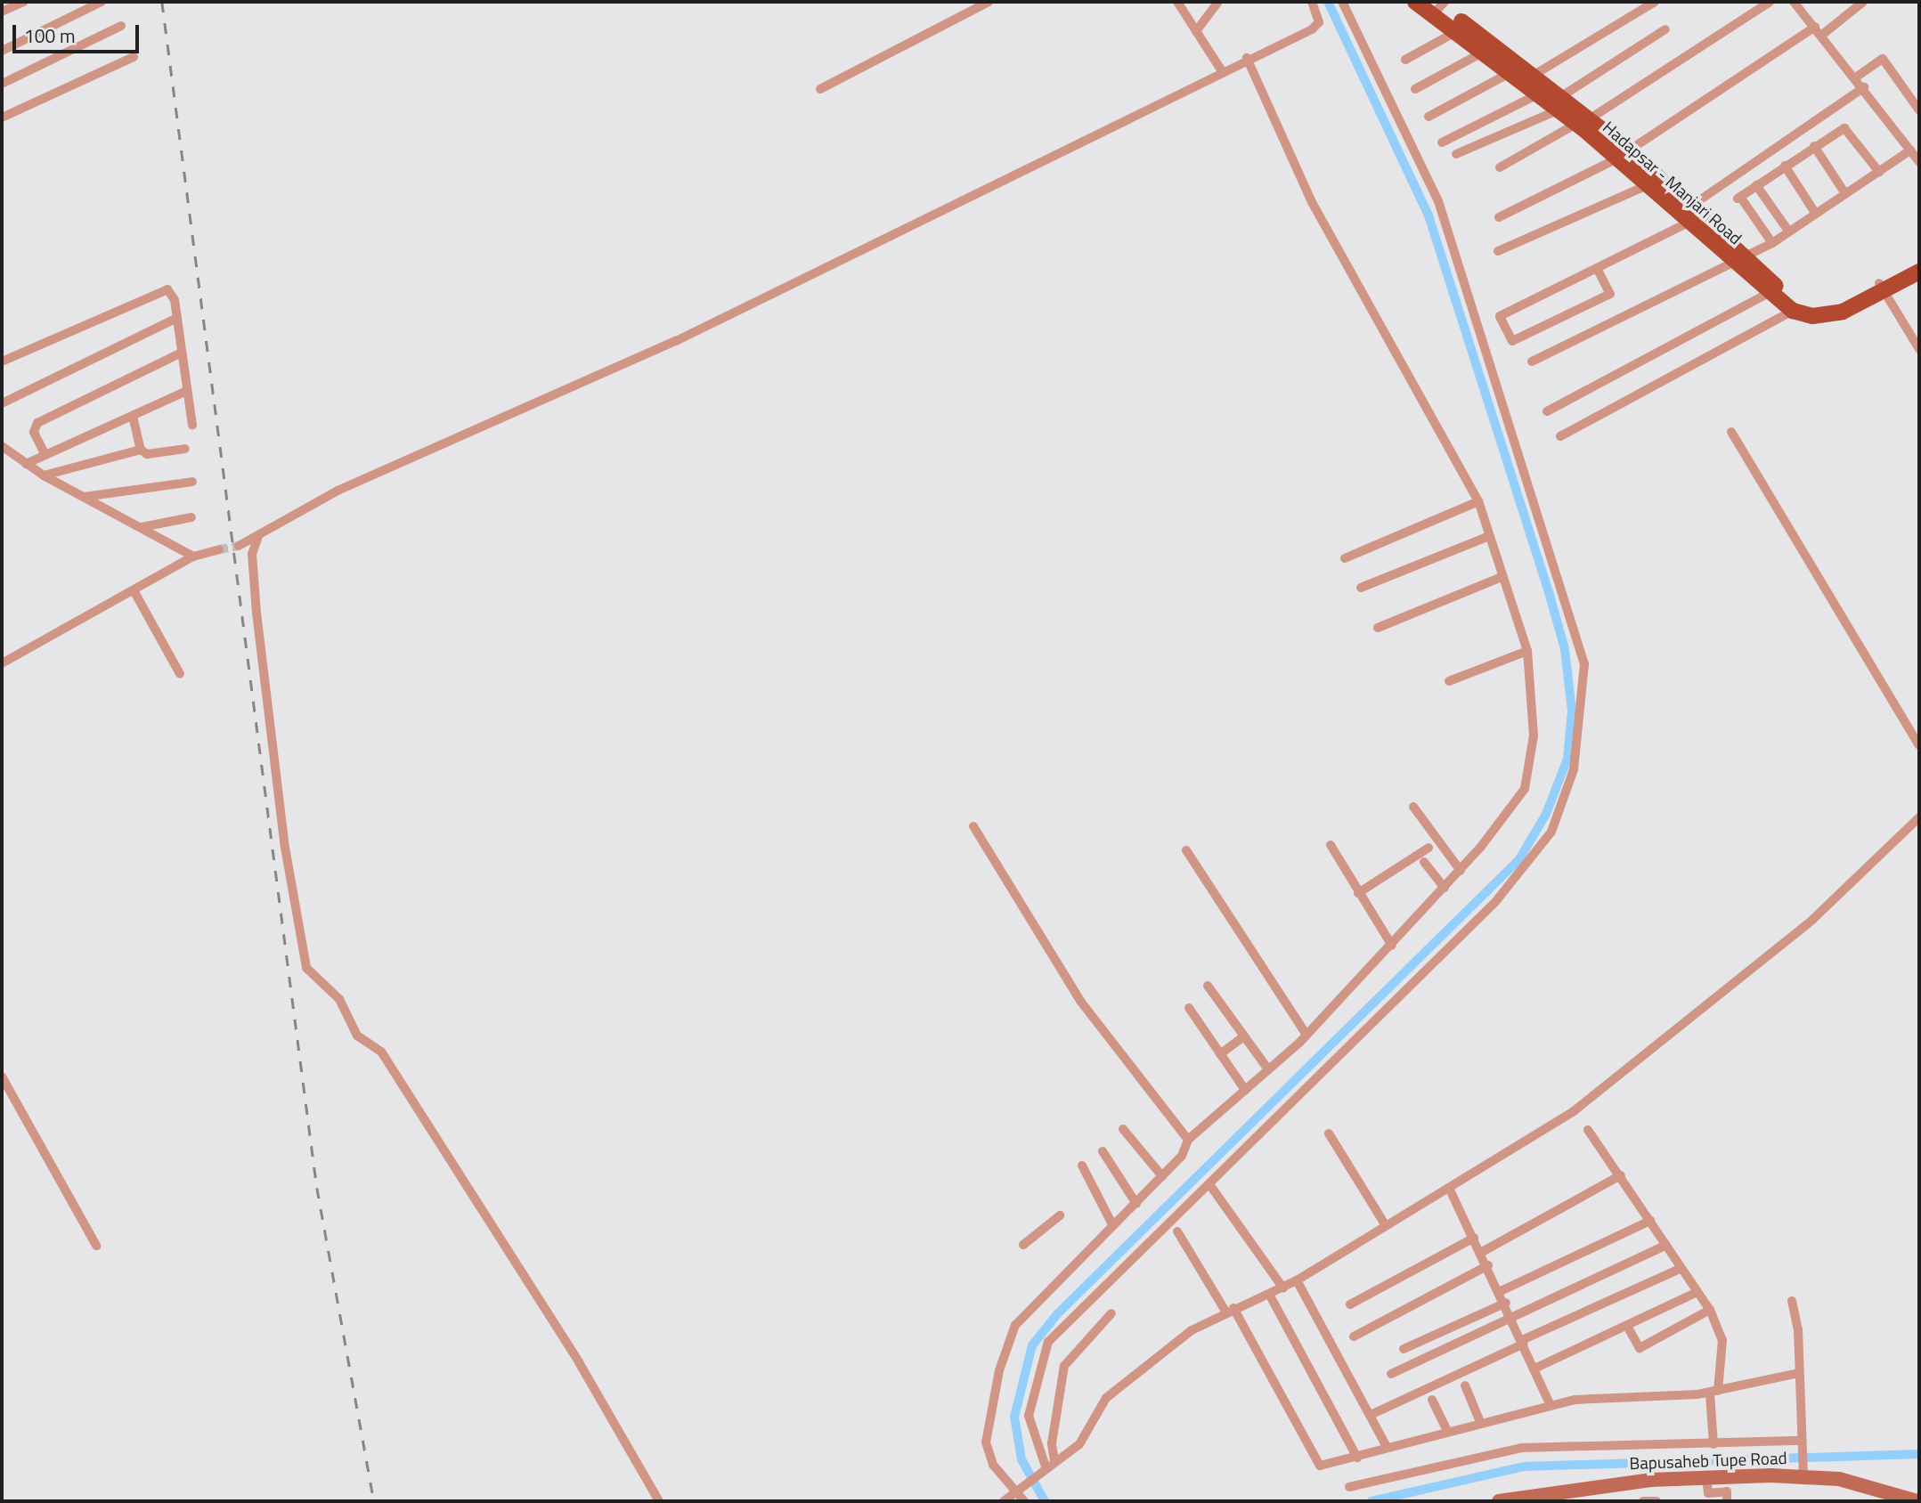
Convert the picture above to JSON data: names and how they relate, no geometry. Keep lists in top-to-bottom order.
{
  "streets": {
    "main road": ["Hadapsar - Manjari Road"],
    "street": ["Bapusaheb Tupe Road"]
  },
  "scale_bar": "100 m"
}
